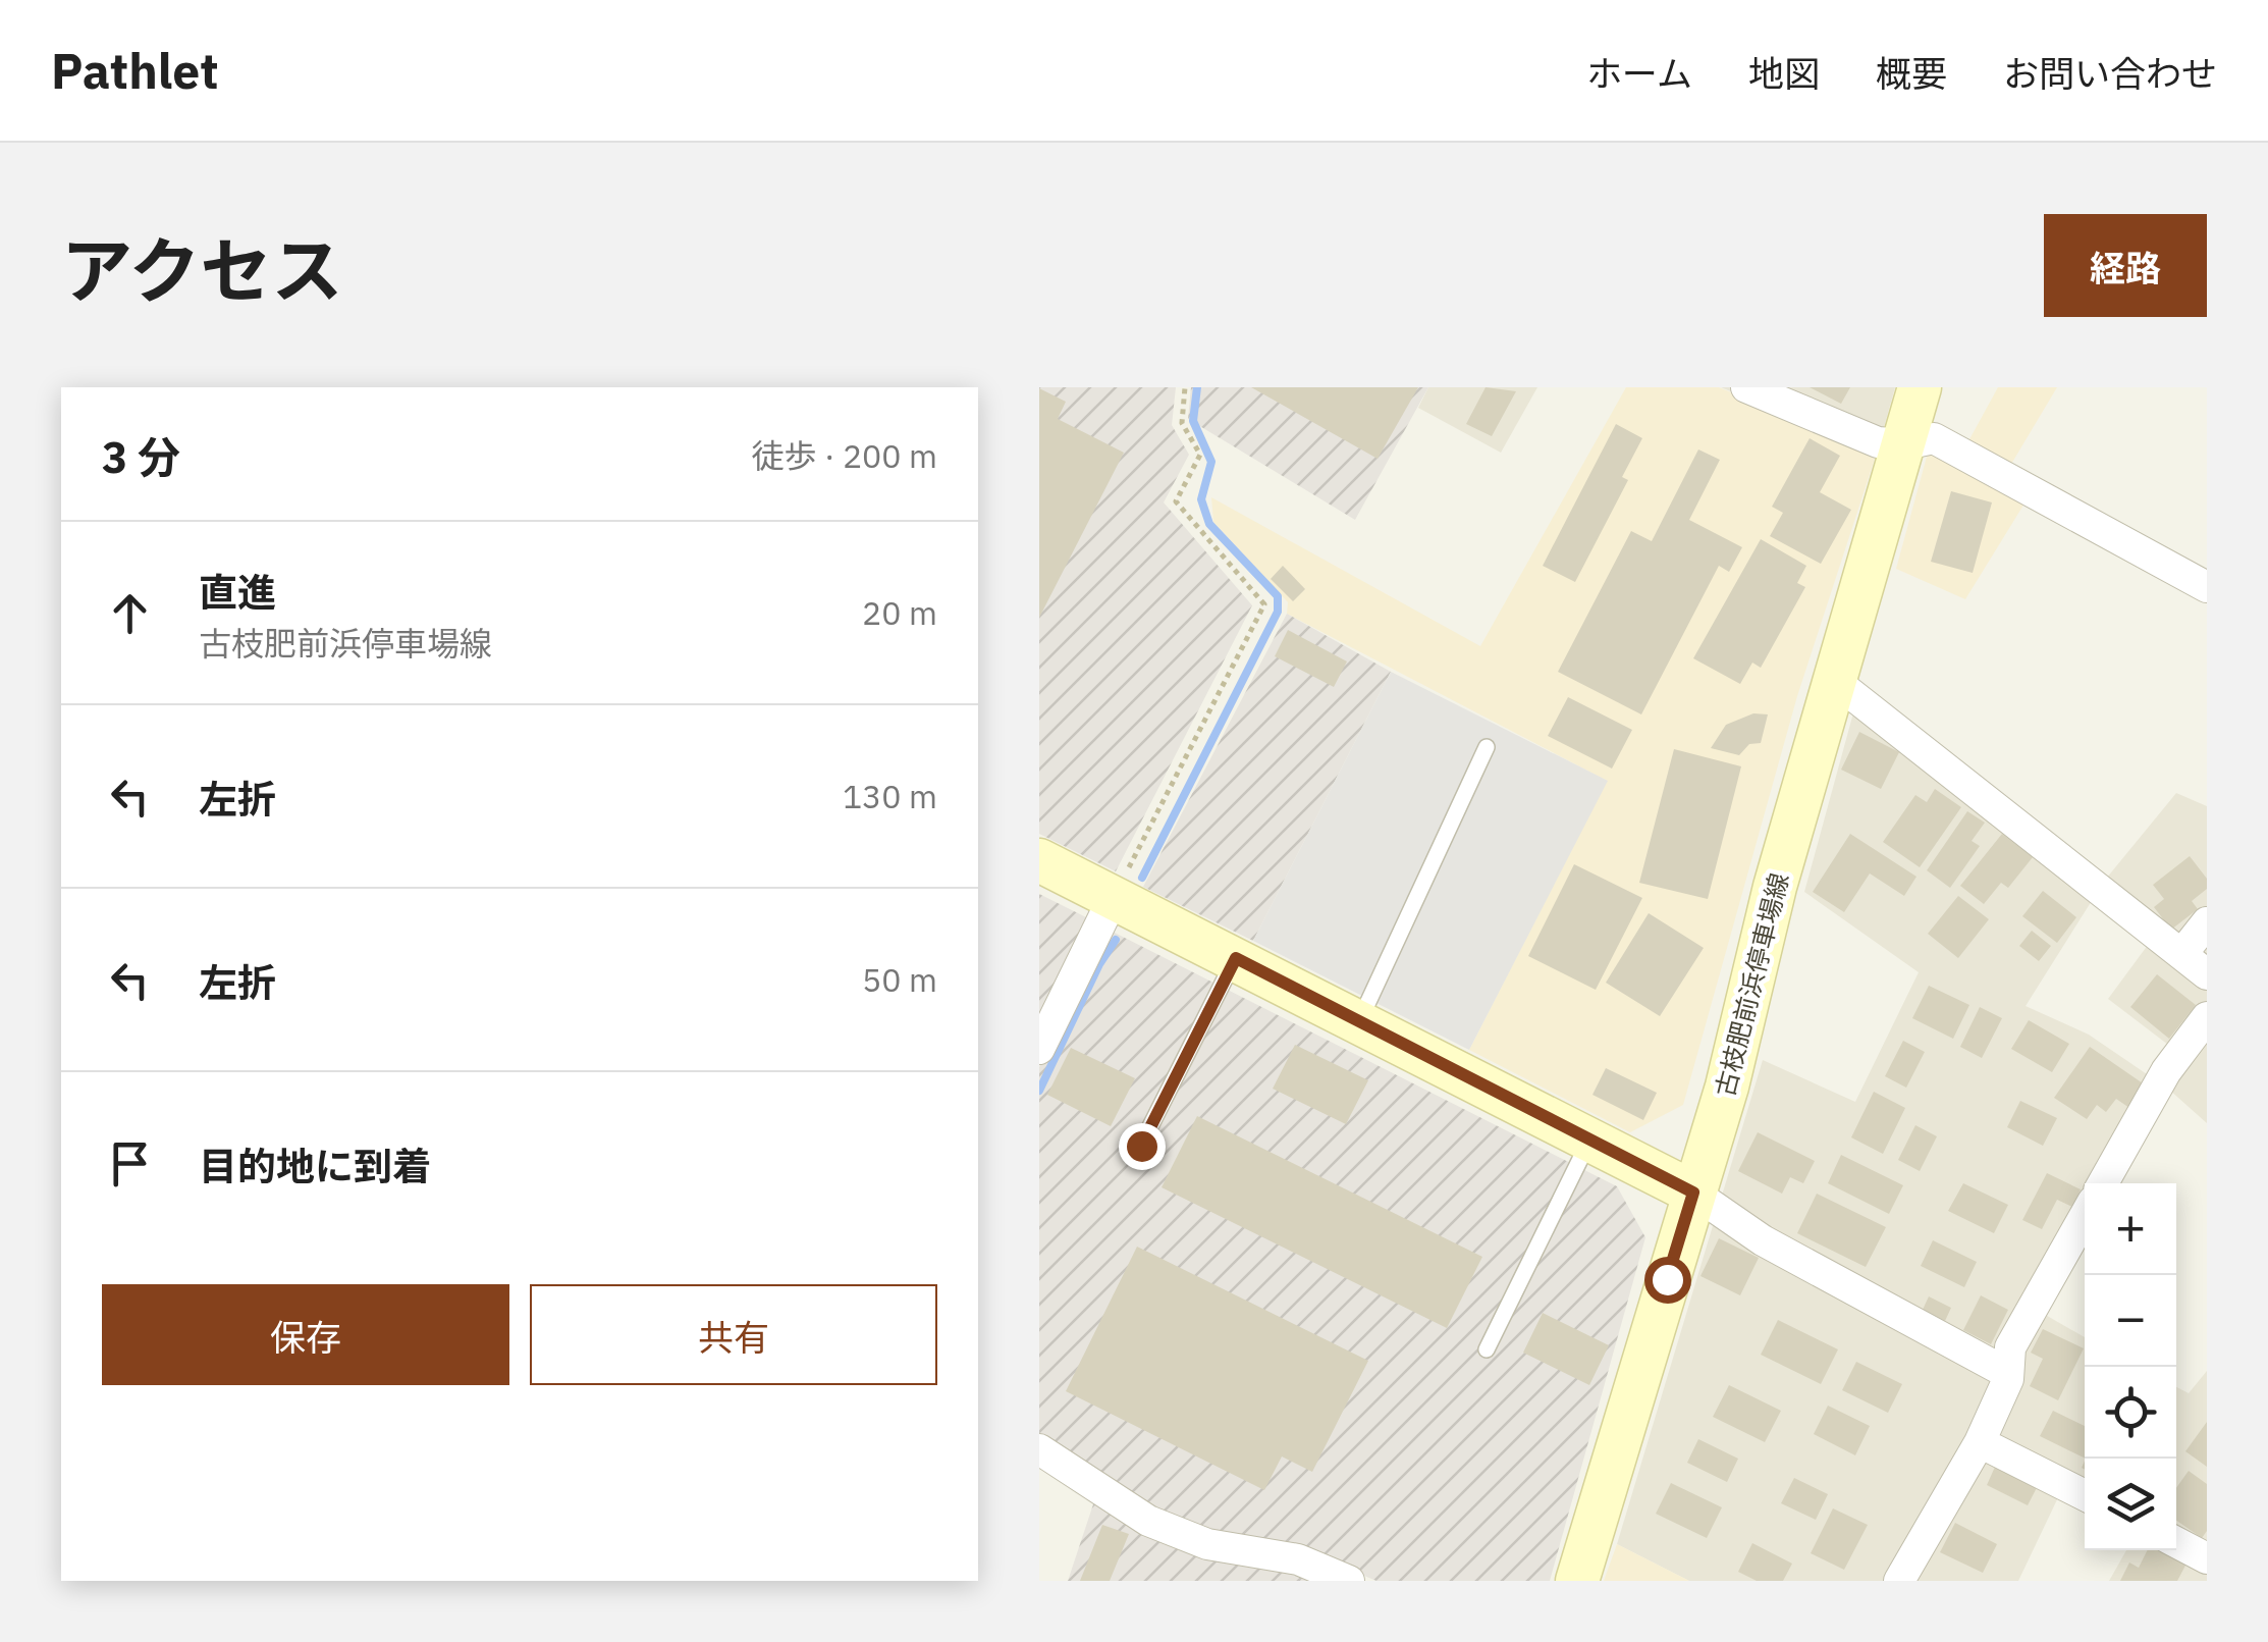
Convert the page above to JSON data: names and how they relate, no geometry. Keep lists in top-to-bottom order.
{
  "streets": {
    "main road": ["古枝肥前浜停車場線"]
  },
  "page": {
    "header": "Pathlet",
    "nav": [
      "ホーム",
      "地図",
      "概要",
      "お問い合わせ"
    ],
    "title": "アクセス",
    "buttons": [
      "経路",
      ["保存", "共有"]
    ],
    "heading": ["3 分", "徒歩 · 200 m"],
    "list": [
      ["直進", "古枝肥前浜停車場線", "20 m"],
      ["左折", "130 m"],
      ["左折", "50 m"],
      "目的地に到着"
    ],
    "map_buttons": ["+", "−"]
  }
}
